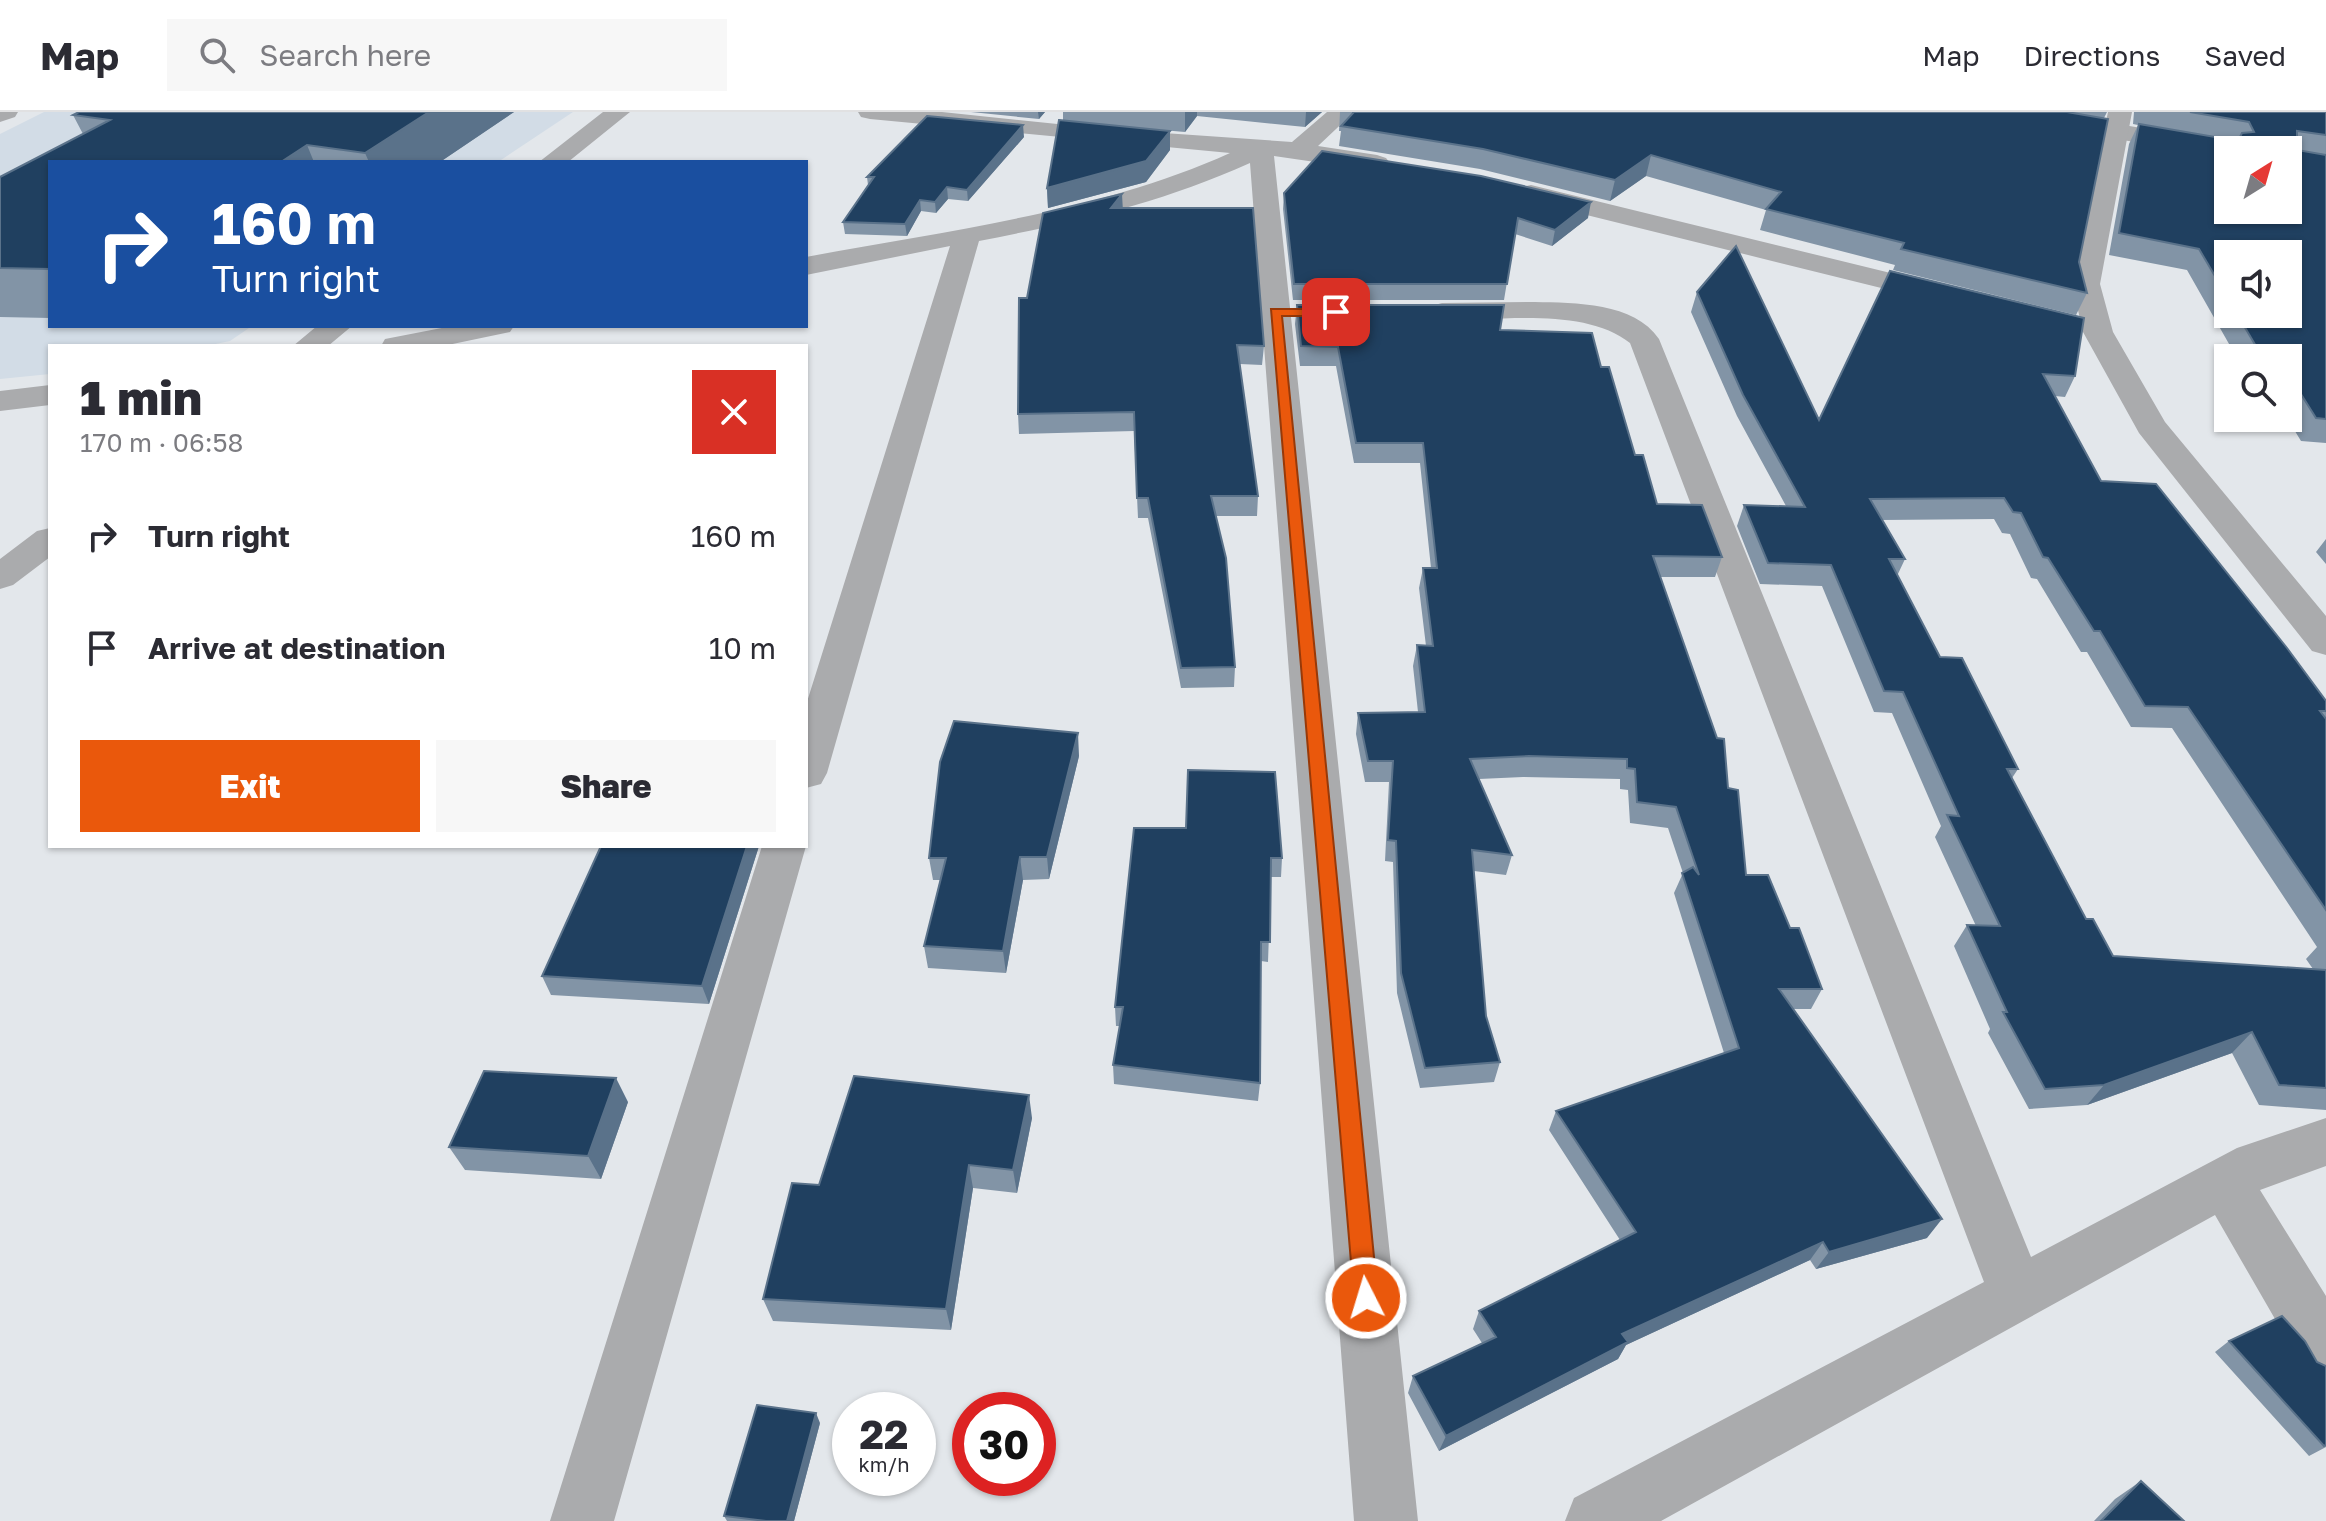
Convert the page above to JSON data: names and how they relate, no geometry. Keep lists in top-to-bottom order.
{
  "north": "top right",
  "page": {
    "header": "Map",
    "search": "Search here",
    "nav": ["Map", "Directions", "Saved"],
    "turn": ["160 m", "Turn right"],
    "heading": ["1 min", "170 m · 06:58"],
    "list": [
      {
        "name": "Turn right",
        "value": "160 m"
      },
      {
        "name": "Arrive at destination",
        "value": "10 m"
      }
    ],
    "buttons": ["Exit", "Share"],
    "speed": "22 km/h",
    "limit": "30"
  }
}
